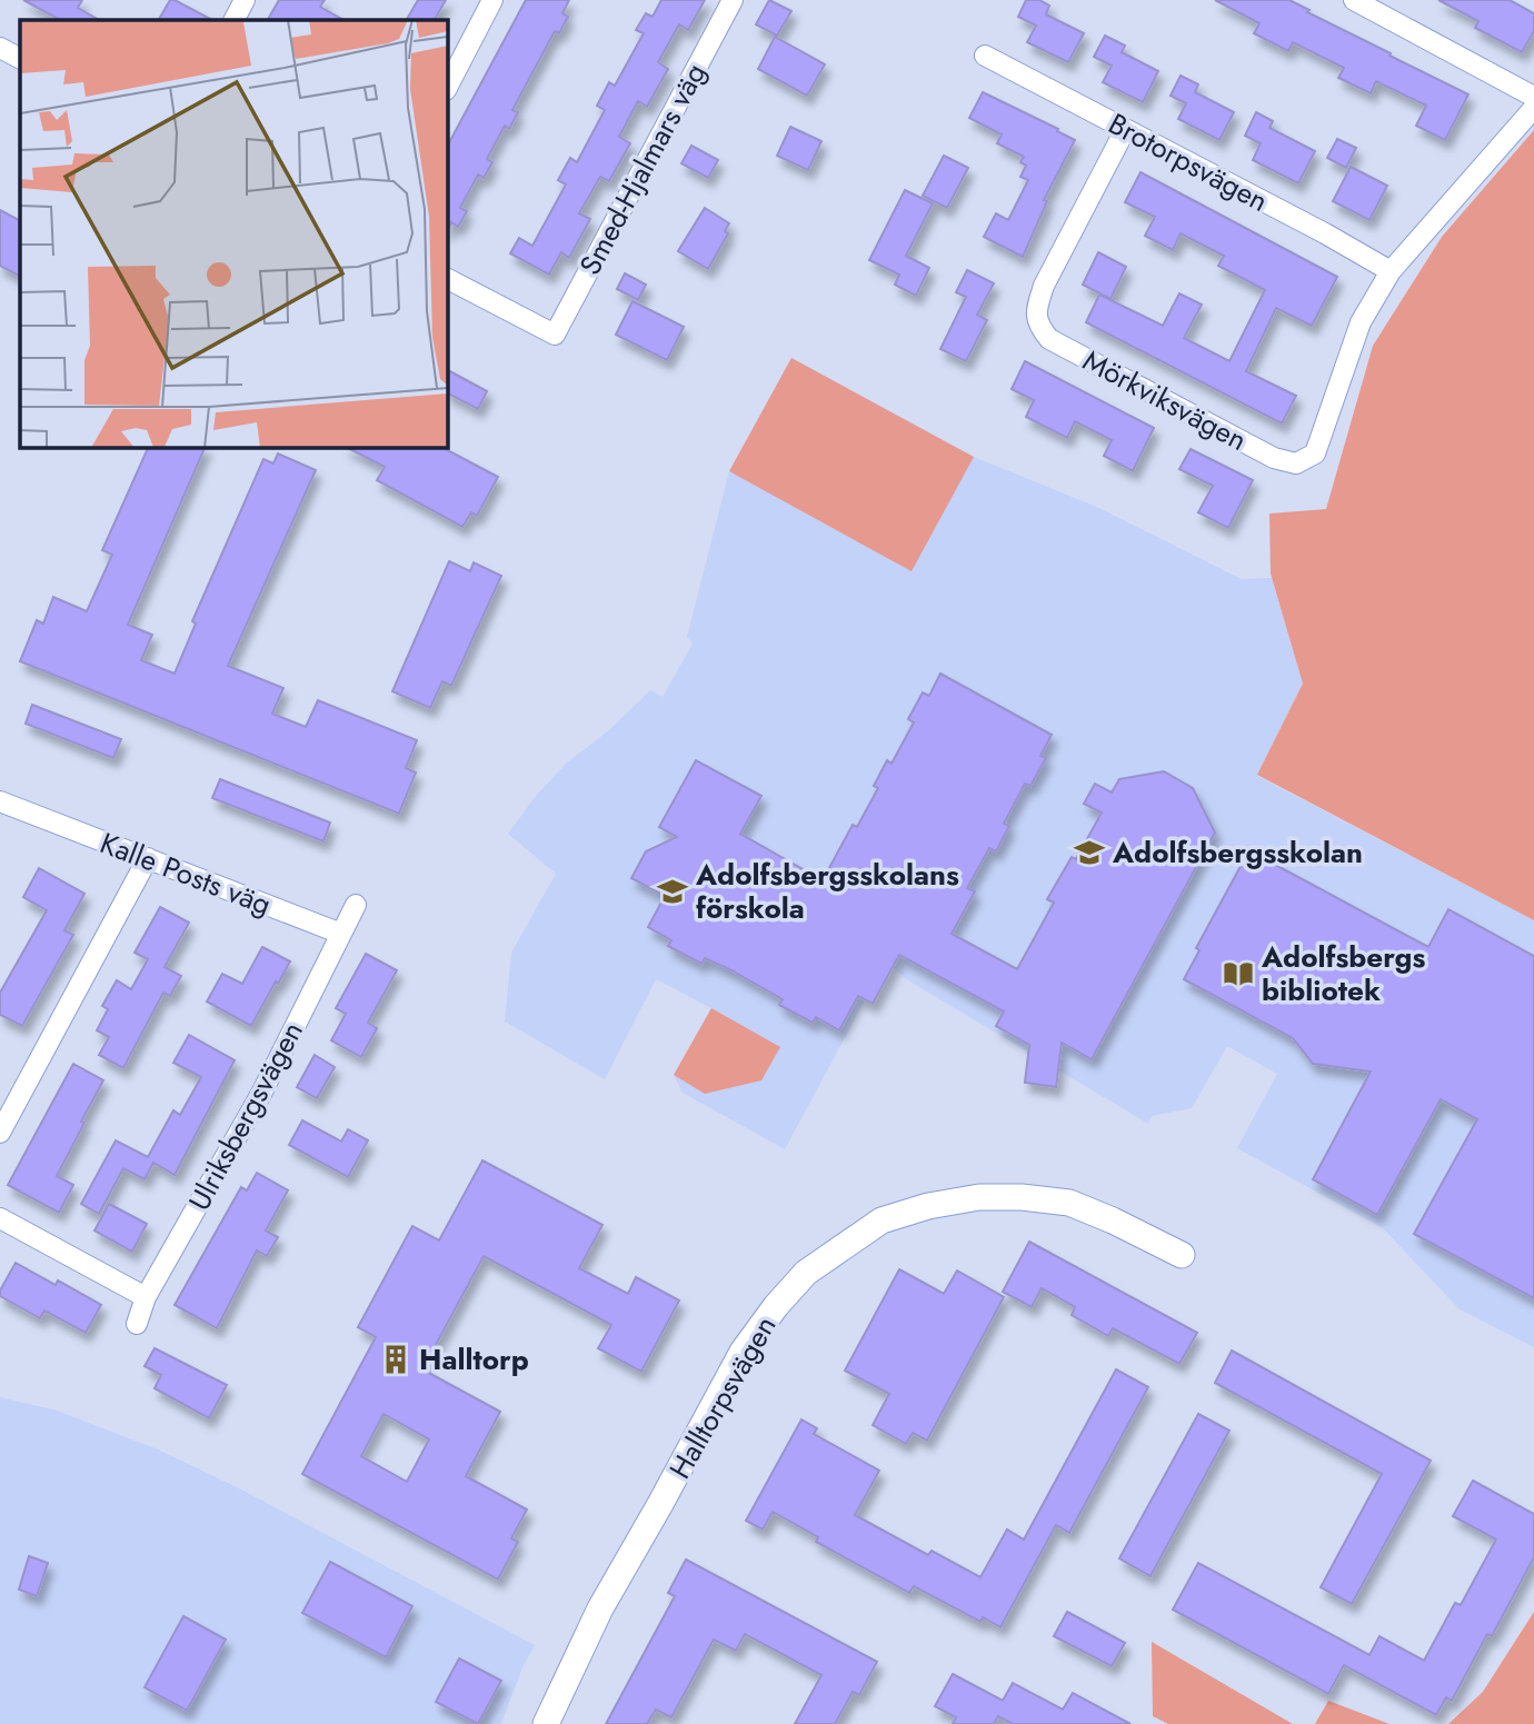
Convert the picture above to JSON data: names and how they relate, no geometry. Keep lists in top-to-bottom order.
{
  "streets": {
    "street": [
      "Brotorpsvägen",
      "Smed-Hjalmars väg",
      "Mörkviksvägen",
      "Kalle Posts väg",
      "Ulriksbergsvägen",
      "Halltorpsvägen"
    ]
  },
  "crossings": [
    ["Brotorpsvägen", "Mörkviksvägen"],
    ["Kalle Posts väg", "Ulriksbergsvägen"]
  ],
  "places": {
    "school or university": ["Adolfsbergsskolan", "Adolfsbergsskolans förskola"],
    "library": ["Adolfsbergs bibliotek"],
    "building": ["Halltorp"]
  }
}
